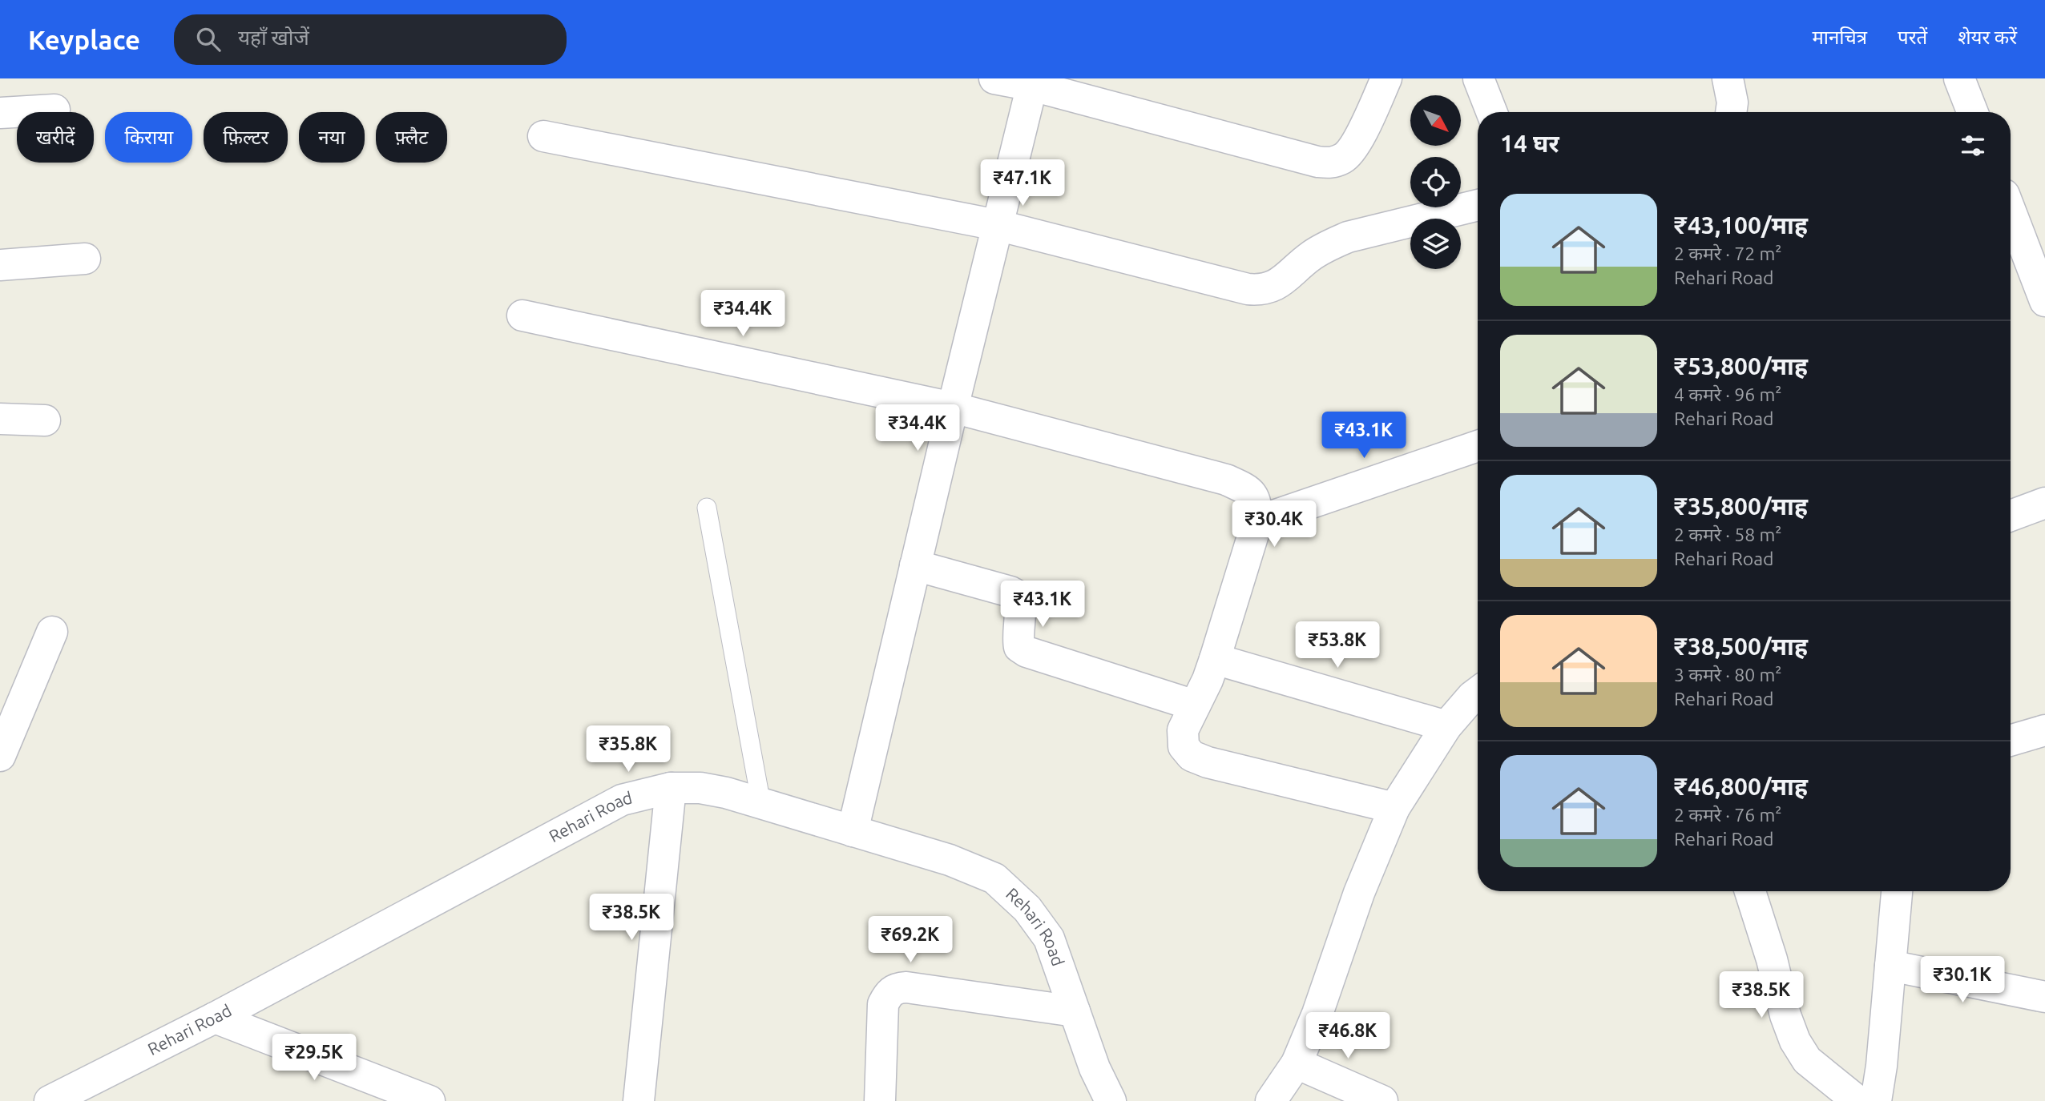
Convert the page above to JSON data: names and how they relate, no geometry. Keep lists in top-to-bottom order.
{
  "streets": {
    "street": ["Rehari Road"]
  },
  "north": "bottom right",
  "page": {
    "header": "Keyplace",
    "search": "यहाँ खोजें",
    "nav": ["मानचित्र", "परतें", "शेयर करें"],
    "chip": [
      "खरीदें",
      "किराया",
      "फ़िल्टर",
      "नया",
      "फ़्लैट"
    ],
    "heading": "14 घर",
    "price": [
      "₹47.1K",
      "₹34.4K",
      "₹34.4K",
      "₹43.1K",
      "₹30.4K",
      "₹43.1K",
      "₹53.8K",
      "₹35.8K",
      "₹38.5K",
      "₹69.2K",
      "₹30.1K",
      "₹38.5K",
      "₹46.8K",
      "₹29.5K"
    ],
    "list": [
      {
        "name": "₹43,100/माह",
        "note": "2 कमरे · 72 m² · Rehari Road"
      },
      {
        "name": "₹53,800/माह",
        "note": "4 कमरे · 96 m² · Rehari Road"
      },
      {
        "name": "₹35,800/माह",
        "note": "2 कमरे · 58 m² · Rehari Road"
      },
      {
        "name": "₹38,500/माह",
        "note": "3 कमरे · 80 m² · Rehari Road"
      },
      {
        "name": "₹46,800/माह",
        "note": "2 कमरे · 76 m² · Rehari Road"
      }
    ]
  }
}
